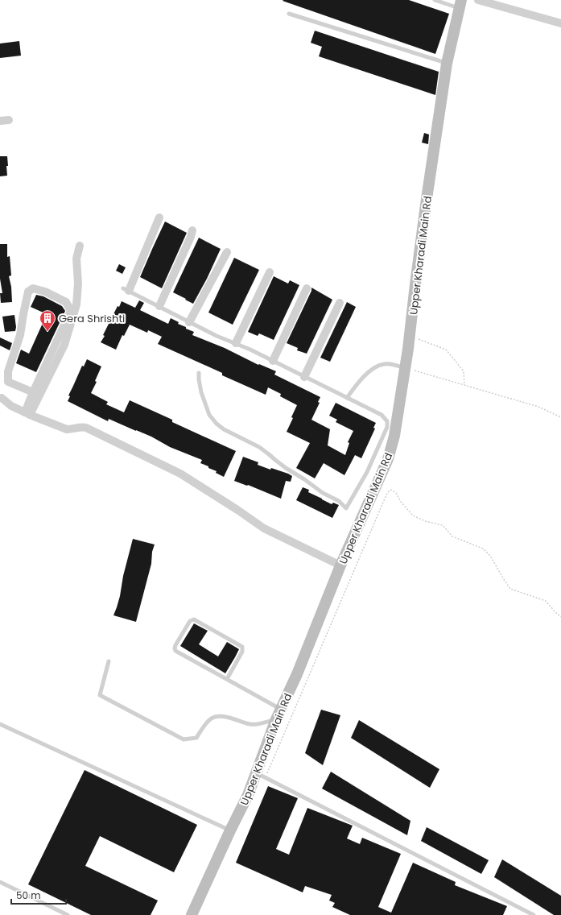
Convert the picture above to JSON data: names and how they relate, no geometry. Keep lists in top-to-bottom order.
{
  "streets": {
    "street": ["Upper Kharadi Main Rd"]
  },
  "places": {
    "building": ["Gera Shrishti"]
  },
  "scale_bar": "50 m"
}
